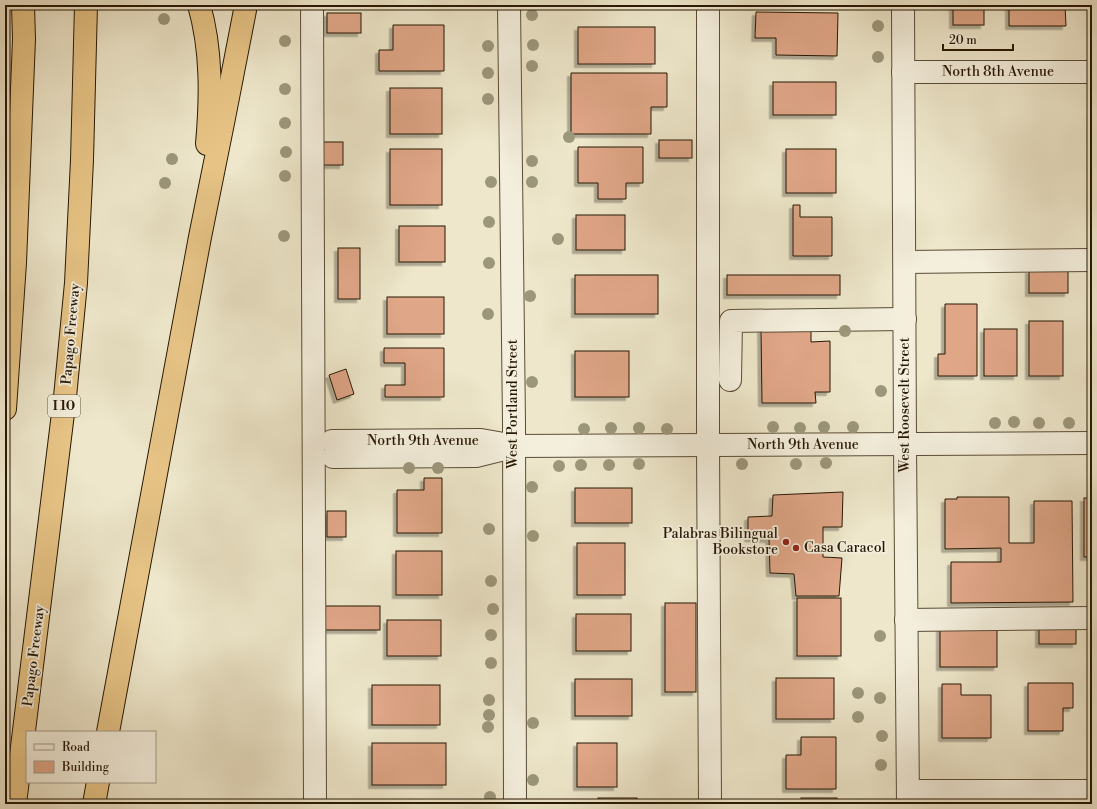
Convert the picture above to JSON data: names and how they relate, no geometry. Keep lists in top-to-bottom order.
{
  "streets": {
    "highway": ["Papago Freeway", "I 10"],
    "street": [
      "North 8th Avenue",
      "West Portland Street",
      "West Roosevelt Street",
      "North 9th Avenue"
    ]
  },
  "crossings": [
    ["North 8th Avenue", "West Roosevelt Street"],
    ["West Portland Street", "North 9th Avenue"],
    ["West Roosevelt Street", "North 9th Avenue"]
  ],
  "places": ["Palabras Bilingual Bookstore", "Casa Caracol"],
  "legend": ["Road", "Building"],
  "scale_bar": "20 m"
}
